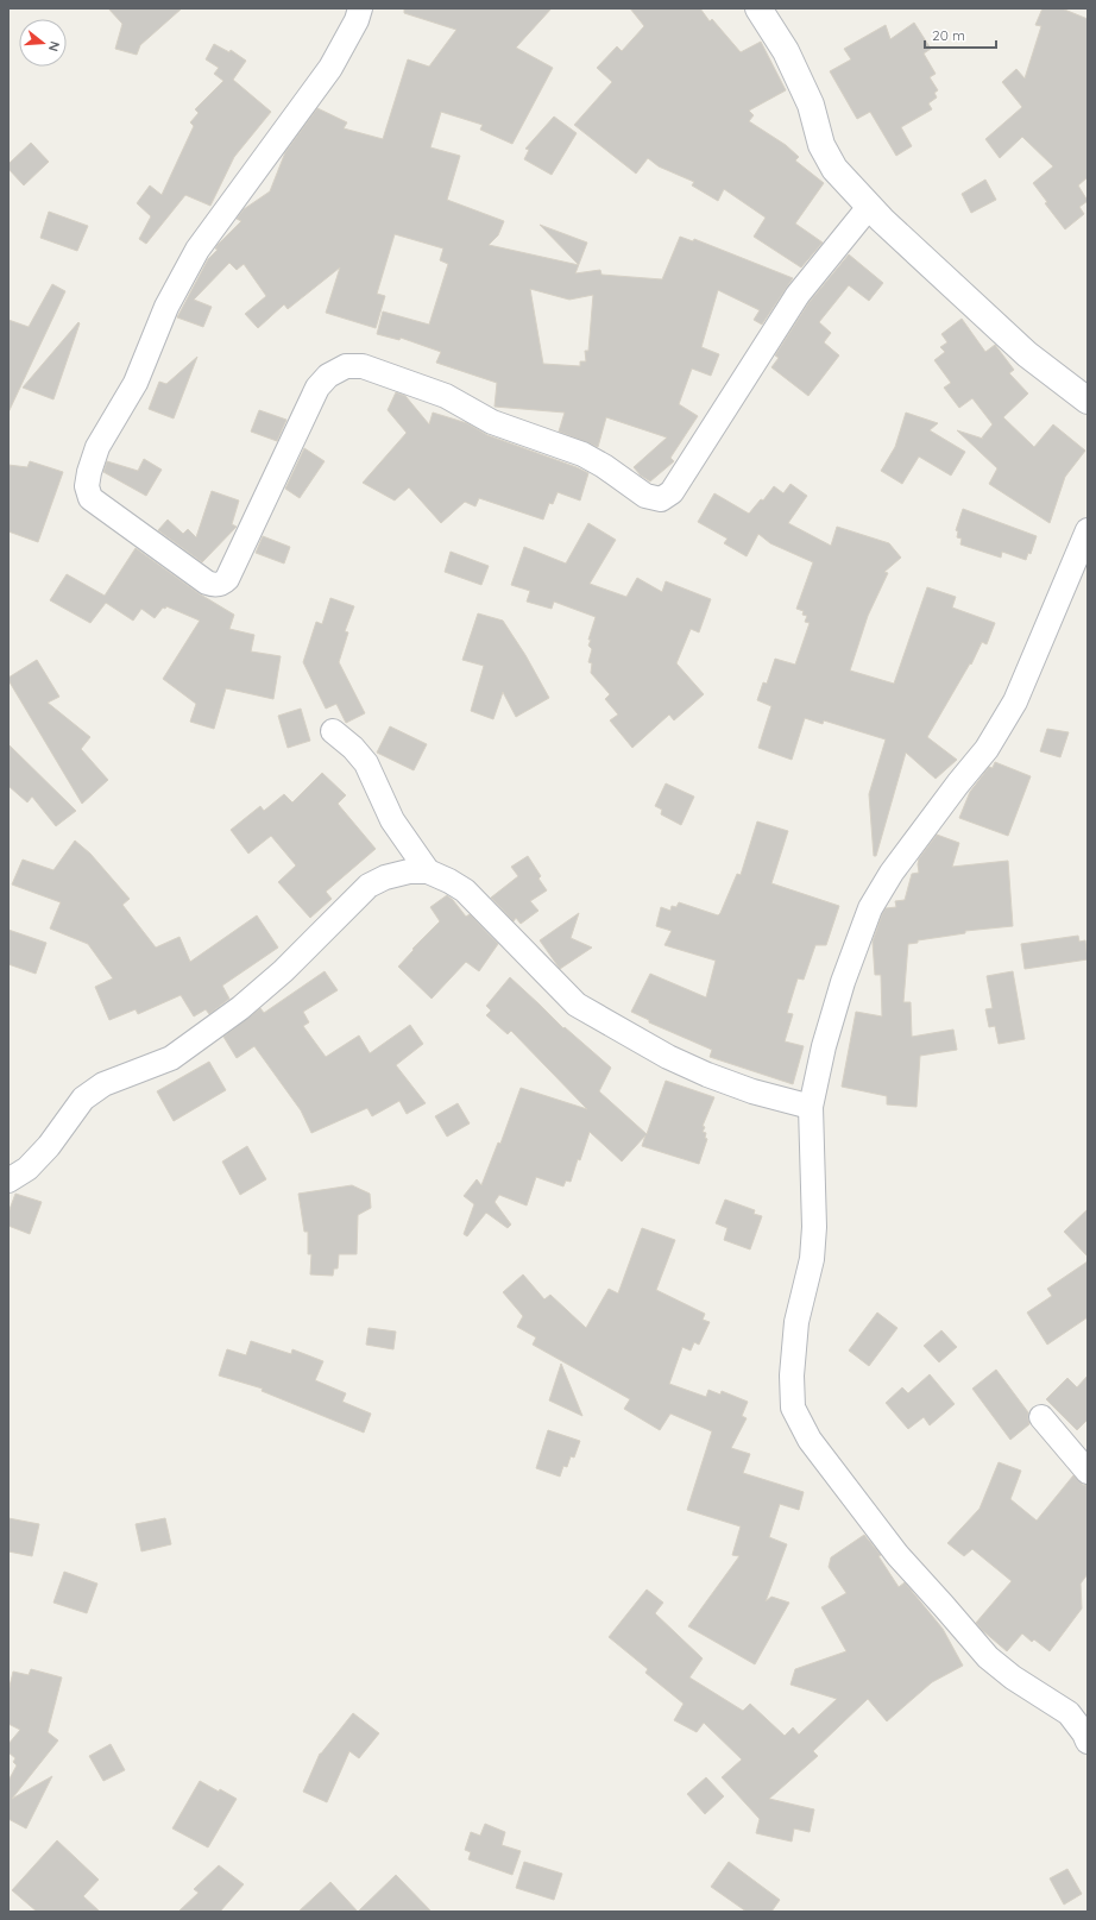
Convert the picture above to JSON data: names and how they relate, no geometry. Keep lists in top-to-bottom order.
{
  "scale_bar": "20 m",
  "north": "right"
}
